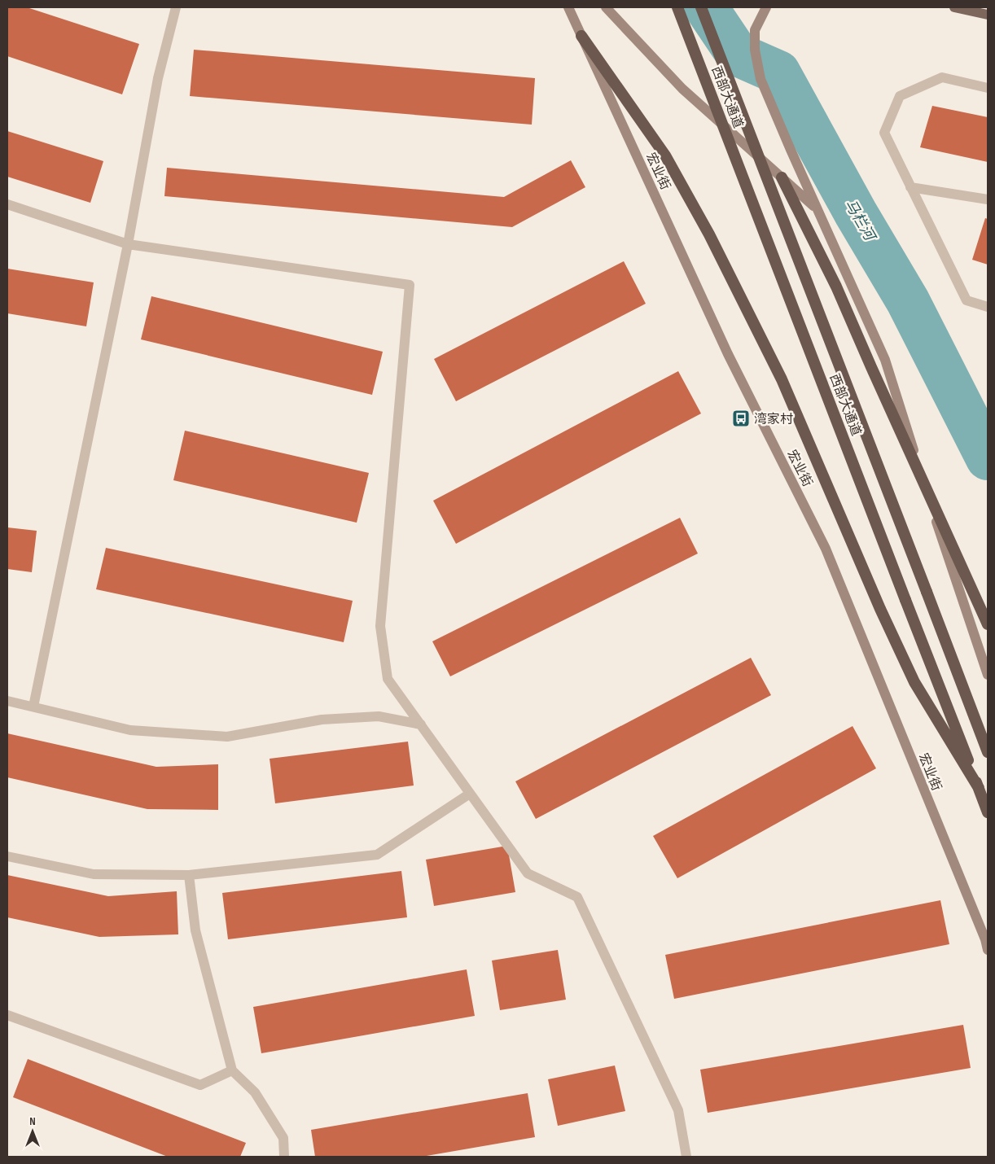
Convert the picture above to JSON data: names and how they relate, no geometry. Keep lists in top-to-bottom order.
{
  "streets": {
    "highway": ["西部大通道"],
    "main road": ["宏业街"]
  },
  "water": ["马栏河"],
  "places": {
    "bus stop": ["湾家村"]
  },
  "north": "top"
}
